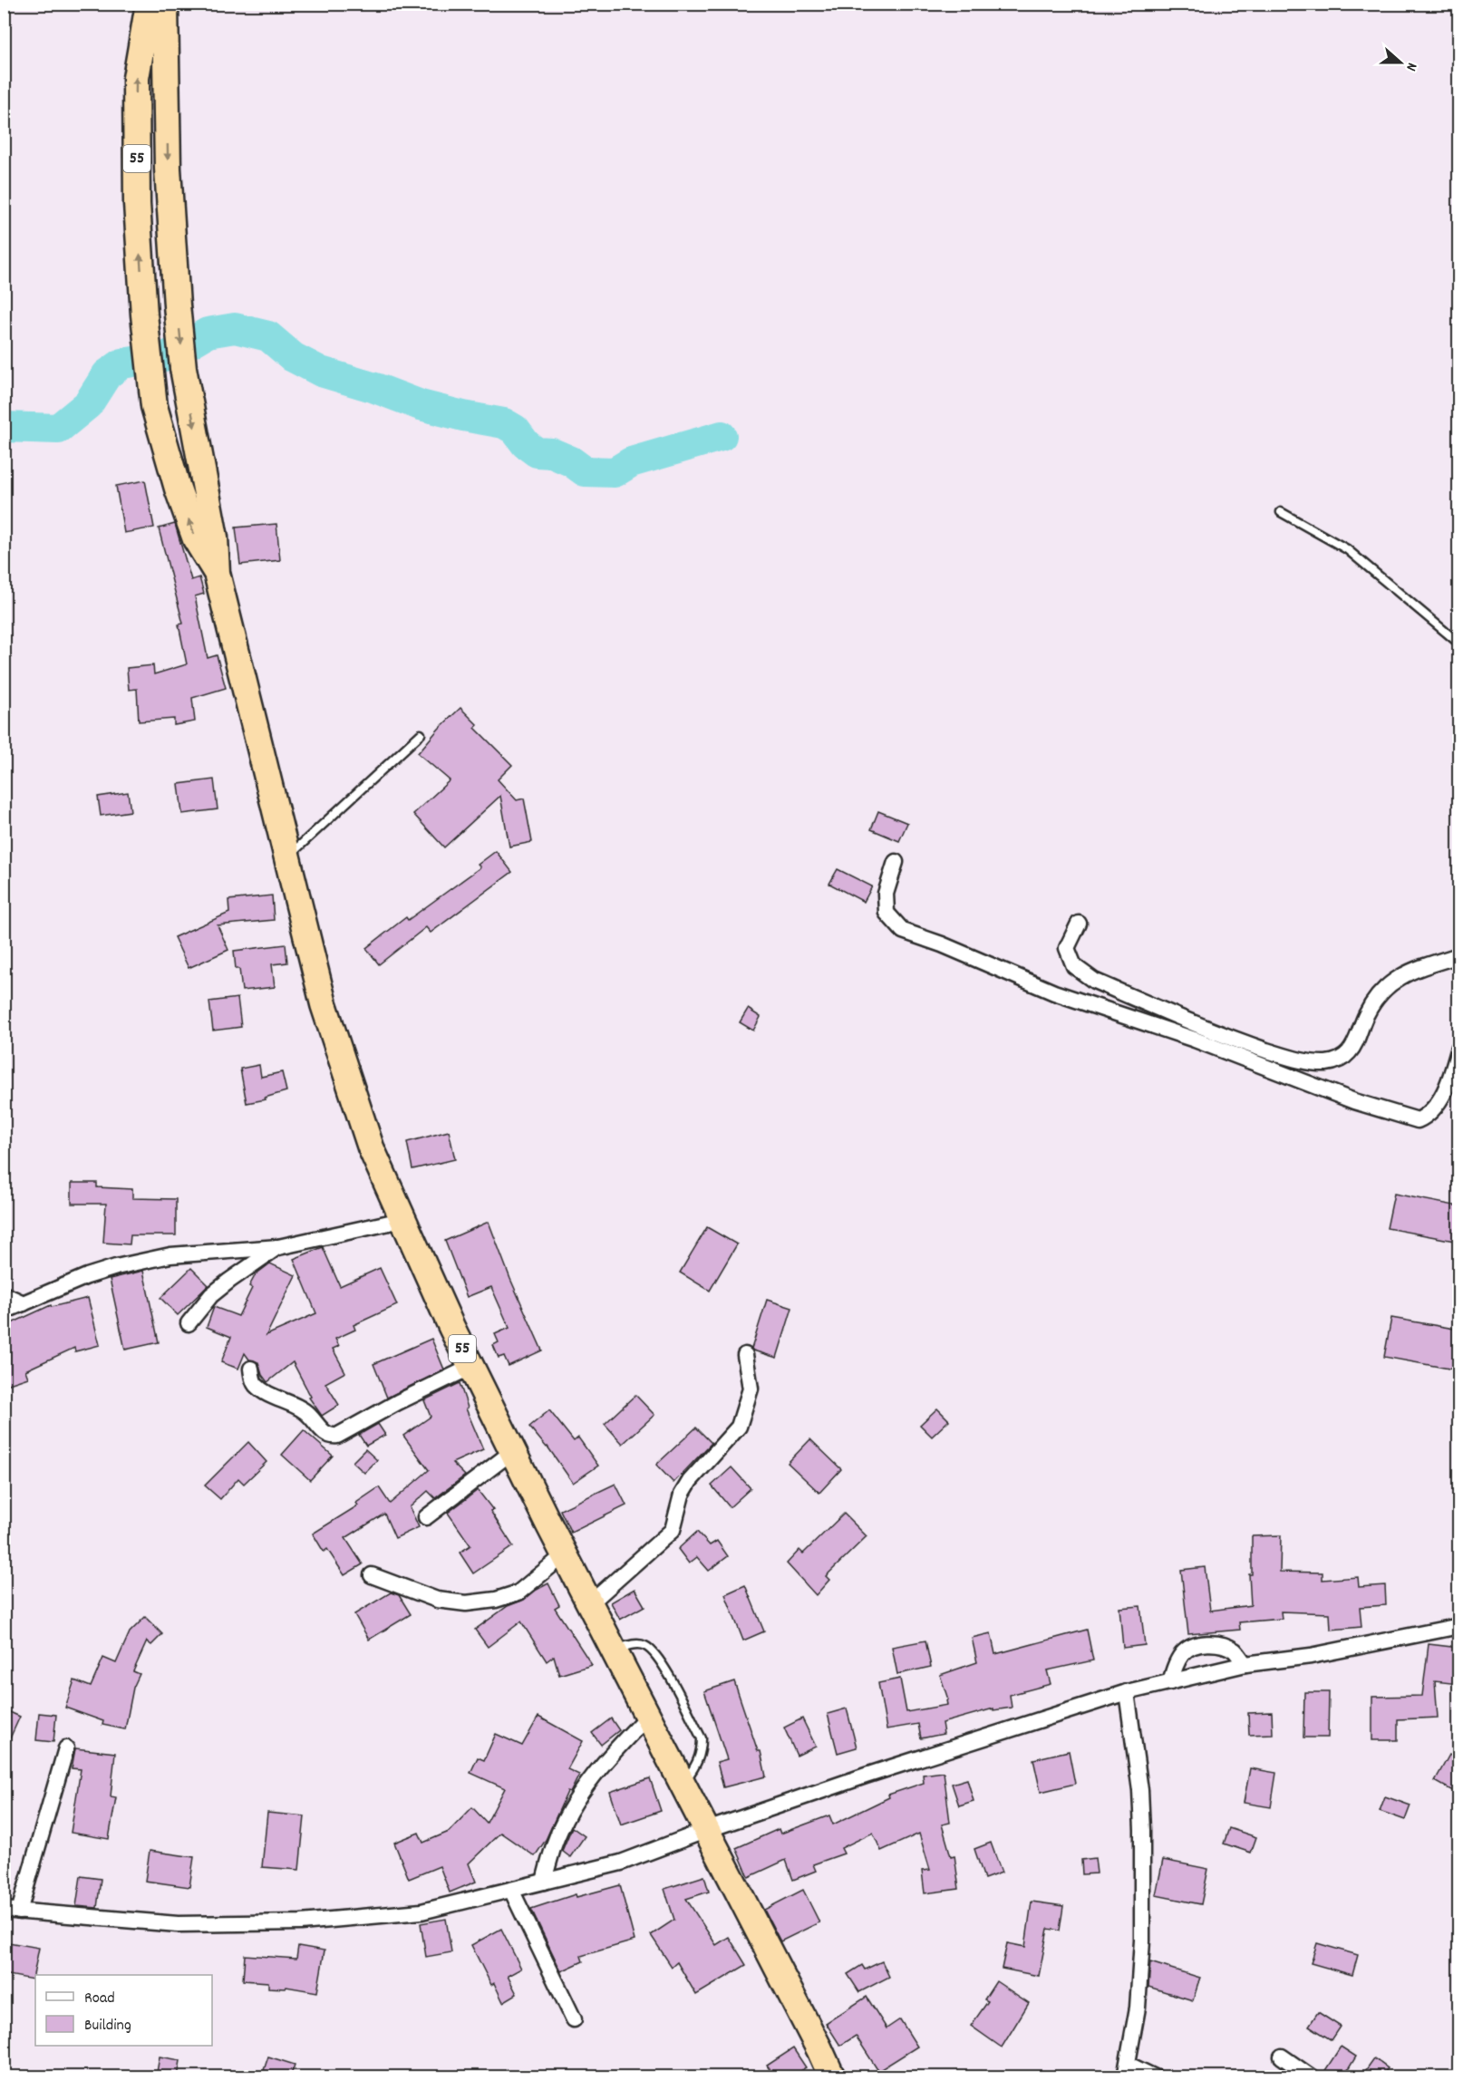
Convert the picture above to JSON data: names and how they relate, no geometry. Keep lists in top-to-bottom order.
{
  "streets": {
    "highway": ["55"]
  },
  "legend": ["Road", "Building"],
  "north": "right"
}
